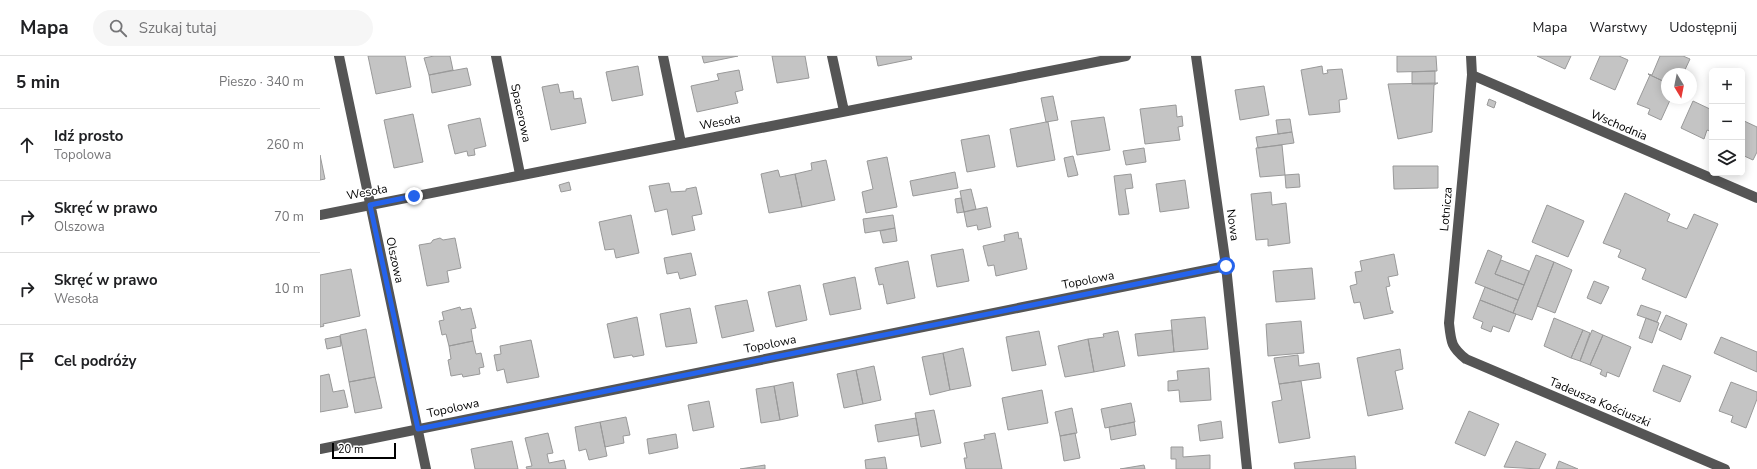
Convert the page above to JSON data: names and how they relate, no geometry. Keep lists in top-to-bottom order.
{
  "streets": {
    "street": [
      "Spacerowa",
      "Wesoła",
      "Wschodnia",
      "Lotnicza",
      "Nowa",
      "Olszowa",
      "Topolowa",
      "Tadeusza Kościuszki"
    ]
  },
  "crossings": [
    ["Spacerowa", "Wesoła"],
    ["Wesoła", "Olszowa"],
    ["Wschodnia", "Lotnicza"],
    ["Lotnicza", "Tadeusza Kościuszki"],
    ["Nowa", "Topolowa"],
    ["Olszowa", "Topolowa"]
  ],
  "scale_bar": "20 m",
  "north": "bottom",
  "page": {
    "header": "Mapa",
    "search": "Szukaj tutaj",
    "nav": ["Mapa", "Warstwy", "Udostępnij"],
    "heading": ["5 min", "Pieszo · 340 m"],
    "map_buttons": ["+", "−"],
    "list": [
      ["Idź prosto", "Topolowa", "260 m"],
      ["Skręć w prawo", "Olszowa", "70 m"],
      ["Skręć w prawo", "Wesoła", "10 m"],
      "Cel podróży"
    ],
    "scale": "20 m"
  }
}
